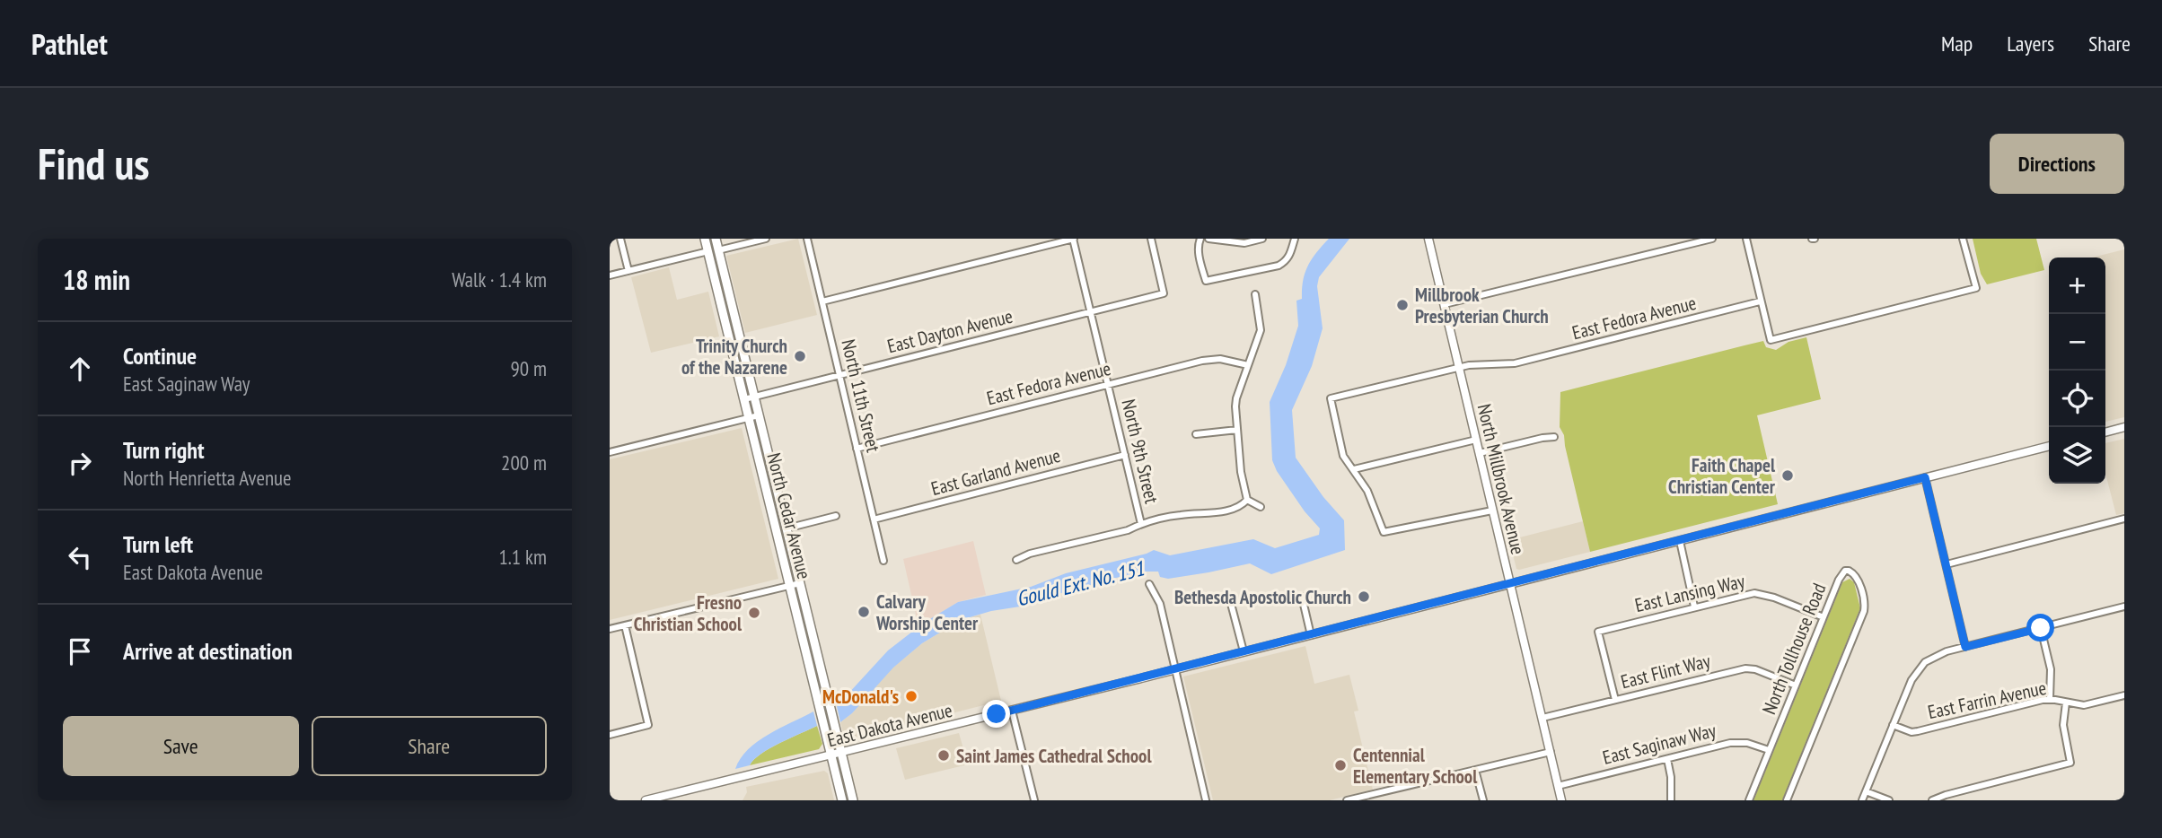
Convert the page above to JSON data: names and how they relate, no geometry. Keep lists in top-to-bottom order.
{
  "streets": {
    "main road": ["North Cedar Avenue"],
    "street": [
      "East Fedora Avenue",
      "East Dayton Avenue",
      "North 11th Street",
      "North 9th Street",
      "East Garland Avenue",
      "North Millbrook Avenue",
      "East Lansing Way",
      "North Tollhouse Road",
      "East Flint Way",
      "East Farrin Avenue",
      "East Dakota Avenue",
      "East Saginaw Way"
    ]
  },
  "crossings": [
    ["East Fedora Avenue", "North 11th Street"],
    ["East Fedora Avenue", "North 9th Street"],
    ["East Fedora Avenue", "North Millbrook Avenue"],
    ["East Dayton Avenue", "North 11th Street"],
    ["East Dayton Avenue", "North 9th Street"],
    ["East Dayton Avenue", "North Cedar Avenue"],
    ["North 11th Street", "East Garland Avenue"],
    ["North 9th Street", "East Garland Avenue"],
    ["North Millbrook Avenue", "East Flint Way"],
    ["North Millbrook Avenue", "East Dakota Avenue"],
    ["North Millbrook Avenue", "East Saginaw Way"],
    ["North Cedar Avenue", "East Dakota Avenue"],
    ["East Lansing Way", "North Tollhouse Road"],
    ["East Lansing Way", "East Flint Way"],
    ["North Tollhouse Road", "East Flint Way"],
    ["North Tollhouse Road", "East Saginaw Way"]
  ],
  "water": ["Gould Ext. No. 151"],
  "places": [
    "Millbrook Presbyterian Church",
    "Trinity Church of the Nazarene",
    "Faith Chapel Christian Center",
    "Bethesda Apostolic Church",
    "Calvary Worship Center",
    "Fresno Christian School",
    "McDonald's",
    "Saint James Cathedral School",
    "Centennial Elementary School"
  ],
  "page": {
    "header": "Pathlet",
    "nav": ["Map", "Layers", "Share"],
    "buttons": [
      "Directions",
      ["Save", "Share"]
    ],
    "title": "Find us",
    "heading": ["18 min", "Walk · 1.4 km"],
    "map_buttons": ["+", "−"],
    "list": [
      ["Continue", "East Saginaw Way", "90 m"],
      ["Turn right", "North Henrietta Avenue", "200 m"],
      ["Turn left", "East Dakota Avenue", "1.1 km"],
      "Arrive at destination"
    ]
  }
}
